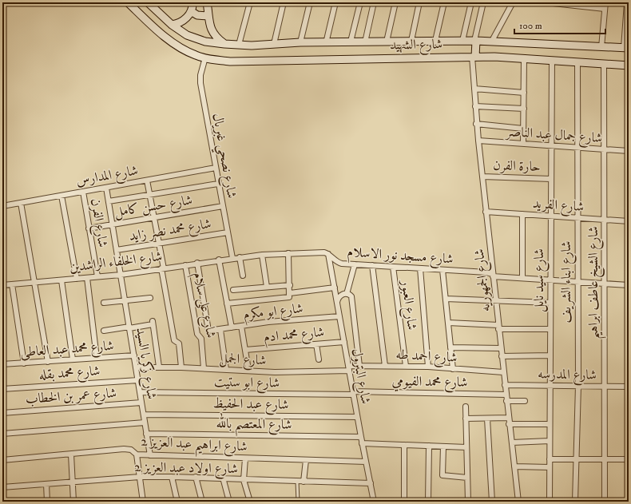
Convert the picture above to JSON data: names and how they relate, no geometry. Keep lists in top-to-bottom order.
{
  "streets": {
    "street": [
      "شارع الشهيد",
      "شارع جمال عبد الناصر",
      "شارع نصحي غبريال",
      "حارة الفرن",
      "شارع المدارس",
      "شارع الفريد",
      "شارع حسن كامل",
      "شارع الفرن",
      "شارع محمد نصر زايد",
      "شارع مسجد نور الاسلام",
      "شارع الخلفاء الراشدين",
      "شارع الجمهوريه",
      "شارع سيد نايل",
      "شارع ابناء الشريف",
      "شارع الشيخ عاطف ابراهيم",
      "شارع على سلام",
      "شارع العبور",
      "شارع ابو مكرم",
      "شارع محمد ادم",
      "شارع محمد عبد العاطى",
      "شارع احمد طه",
      "شارع الجمل",
      "شارع زكريا السيد",
      "شارع محمد بقله",
      "شارع المدرسه",
      "شارع البترول",
      "شارع محمد الفيومي",
      "شارع ابو ستيت",
      "شارع عمر بن الخطاب",
      "شارع عبد الحفيظ",
      "شارع المعتصم بالله",
      "شارع ابراهيم عبد العزيز 2",
      "شارع اولاد عبد العزيز 2"
    ]
  },
  "crossings": [
    ["شارع الشهيد", "شارع نصحي غبريال"],
    ["شارع الشهيد", "شارع الجمهوريه"],
    ["شارع الشهيد", "شارع سيد نايل"],
    ["شارع الشهيد", "شارع ابناء الشريف"],
    ["شارع الشهيد", "شارع الشيخ عاطف ابراهيم"],
    ["شارع جمال عبد الناصر", "شارع الجمهوريه"],
    ["شارع جمال عبد الناصر", "شارع سيد نايل"],
    ["شارع جمال عبد الناصر", "شارع ابناء الشريف"],
    ["شارع جمال عبد الناصر", "شارع الشيخ عاطف ابراهيم"],
    ["شارع نصحي غبريال", "شارع المدارس"],
    ["شارع نصحي غبريال", "شارع حسن كامل"],
    ["شارع نصحي غبريال", "شارع محمد نصر زايد"],
    ["شارع نصحي غبريال", "شارع مسجد نور الاسلام"],
    ["شارع نصحي غبريال", "شارع الخلفاء الراشدين"],
    ["حارة الفرن", "شارع الجمهوريه"],
    ["حارة الفرن", "شارع سيد نايل"],
    ["شارع المدارس", "شارع الفرن"],
    ["شارع المدارس", "شارع زكريا السيد"],
    ["شارع الفريد", "شارع الجمهوريه"],
    ["شارع الفريد", "شارع سيد نايل"],
    ["شارع الفريد", "شارع ابناء الشريف"],
    ["شارع الفريد", "شارع الشيخ عاطف ابراهيم"],
    ["شارع حسن كامل", "شارع الفرن"],
    ["شارع حسن كامل", "شارع زكريا السيد"],
    ["شارع الفرن", "شارع الخلفاء الراشدين"],
    ["شارع محمد نصر زايد", "شارع زكريا السيد"],
    ["شارع مسجد نور الاسلام", "شارع الخلفاء الراشدين"],
    ["شارع مسجد نور الاسلام", "شارع الجمهوريه"],
    ["شارع مسجد نور الاسلام", "شارع سيد نايل"],
    ["شارع مسجد نور الاسلام", "شارع ابناء الشريف"],
    ["شارع مسجد نور الاسلام", "شارع الشيخ عاطف ابراهيم"],
    ["شارع مسجد نور الاسلام", "شارع العبور"],
    ["شارع مسجد نور الاسلام", "شارع البترول"],
    ["شارع الخلفاء الراشدين", "شارع على سلام"],
    ["شارع الخلفاء الراشدين", "شارع ابو مكرم"],
    ["شارع الخلفاء الراشدين", "شارع زكريا السيد"],
    ["شارع الجمهوريه", "شارع احمد طه"],
    ["شارع الجمهوريه", "شارع المدرسه"],
    ["شارع الجمهوريه", "شارع محمد الفيومي"],
    ["شارع سيد نايل", "شارع المدرسه"],
    ["شارع ابناء الشريف", "شارع المدرسه"],
    ["شارع الشيخ عاطف ابراهيم", "شارع المدرسه"],
    ["شارع على سلام", "شارع الجمل"],
    ["شارع العبور", "شارع احمد طه"],
    ["شارع ابو مكرم", "شارع البترول"],
    ["شارع محمد ادم", "شارع البترول"],
    ["شارع محمد عبد العاطى", "شارع زكريا السيد"],
    ["شارع احمد طه", "شارع الجمل"],
    ["شارع احمد طه", "شارع البترول"],
    ["شارع الجمل", "شارع زكريا السيد"],
    ["شارع الجمل", "شارع البترول"],
    ["شارع زكريا السيد", "شارع محمد بقله"],
    ["شارع زكريا السيد", "شارع ابو ستيت"],
    ["شارع زكريا السيد", "شارع عمر بن الخطاب"],
    ["شارع زكريا السيد", "شارع عبد الحفيظ"],
    ["شارع زكريا السيد", "شارع المعتصم بالله"],
    ["شارع زكريا السيد", "شارع ابراهيم عبد العزيز 2"],
    ["شارع البترول", "شارع محمد الفيومي"],
    ["شارع البترول", "شارع ابو ستيت"],
    ["شارع البترول", "شارع عبد الحفيظ"],
    ["شارع البترول", "شارع المعتصم بالله"],
    ["شارع البترول", "شارع ابراهيم عبد العزيز 2"],
    ["شارع البترول", "شارع اولاد عبد العزيز 2"],
    ["شارع محمد الفيومي", "شارع ابو ستيت"]
  ],
  "scale_bar": "100 m"
}
